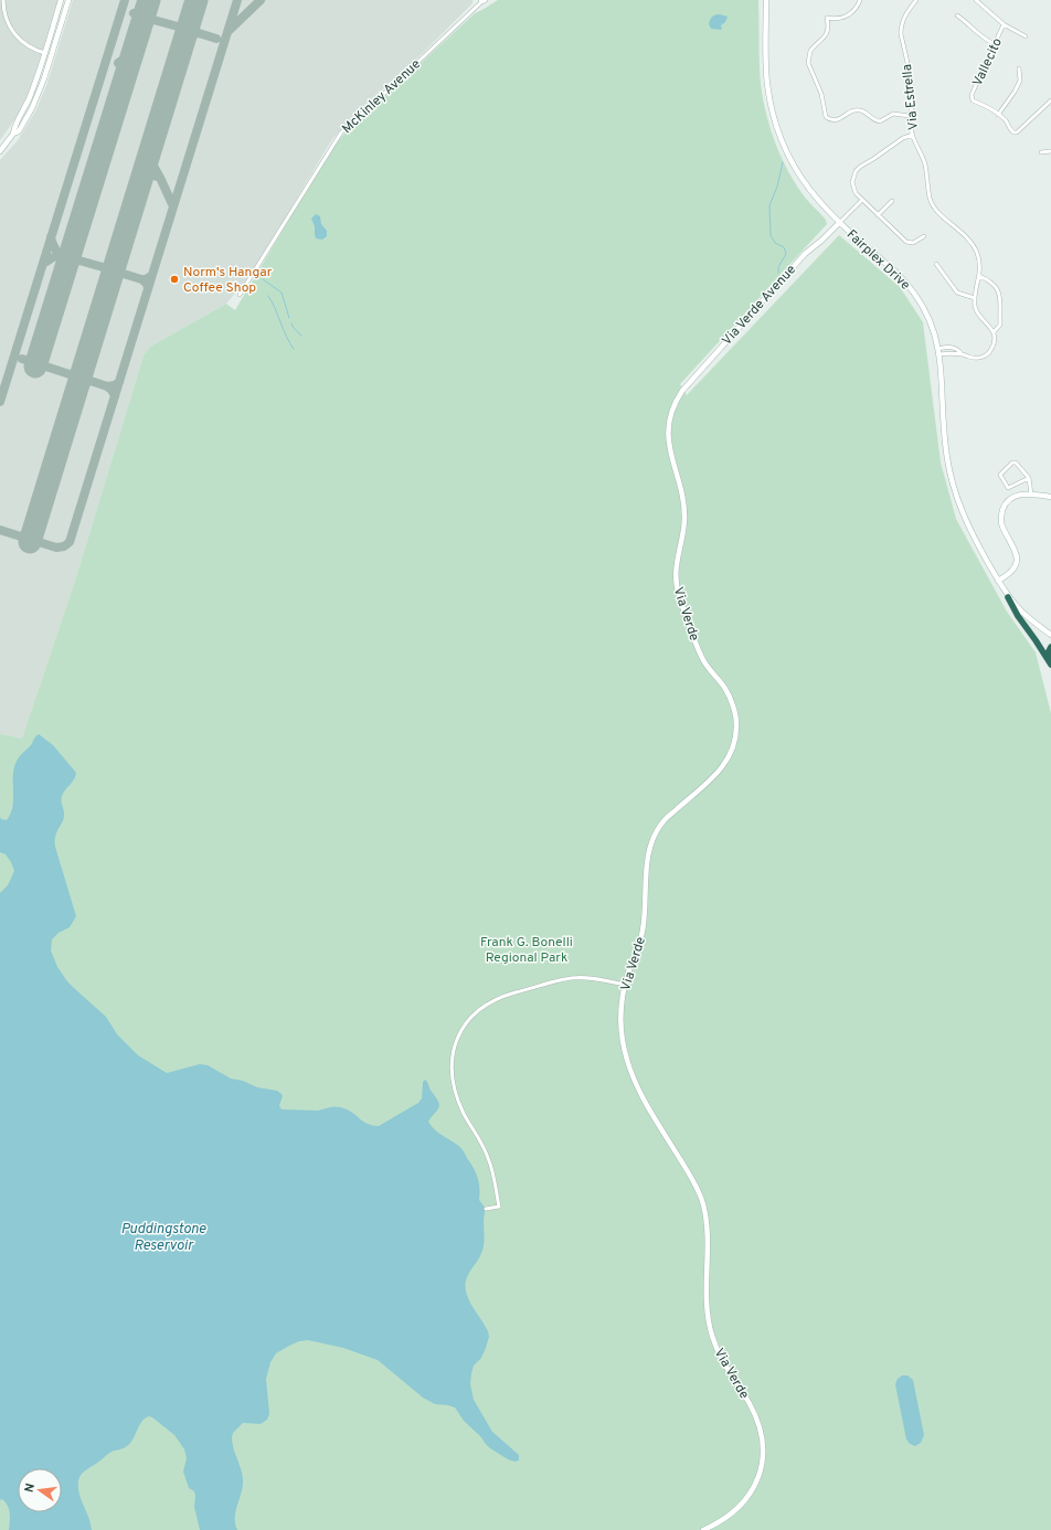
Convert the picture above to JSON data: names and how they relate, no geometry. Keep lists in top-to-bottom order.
{
  "streets": {
    "main road": ["Fairplex Drive", "Via Verde Avenue", "Via Verde"],
    "street": ["Vallecito", "McKinley Avenue", "Via Estrella"]
  },
  "crossings": [
    ["Fairplex Drive", "Via Verde Avenue"],
    ["Via Verde Avenue", "Via Verde"]
  ],
  "water": ["Puddingstone Reservoir"],
  "parks": ["Frank G. Bonelli Regional Park"],
  "places": ["Norm's Hangar Coffee Shop"],
  "north": "left"
}
